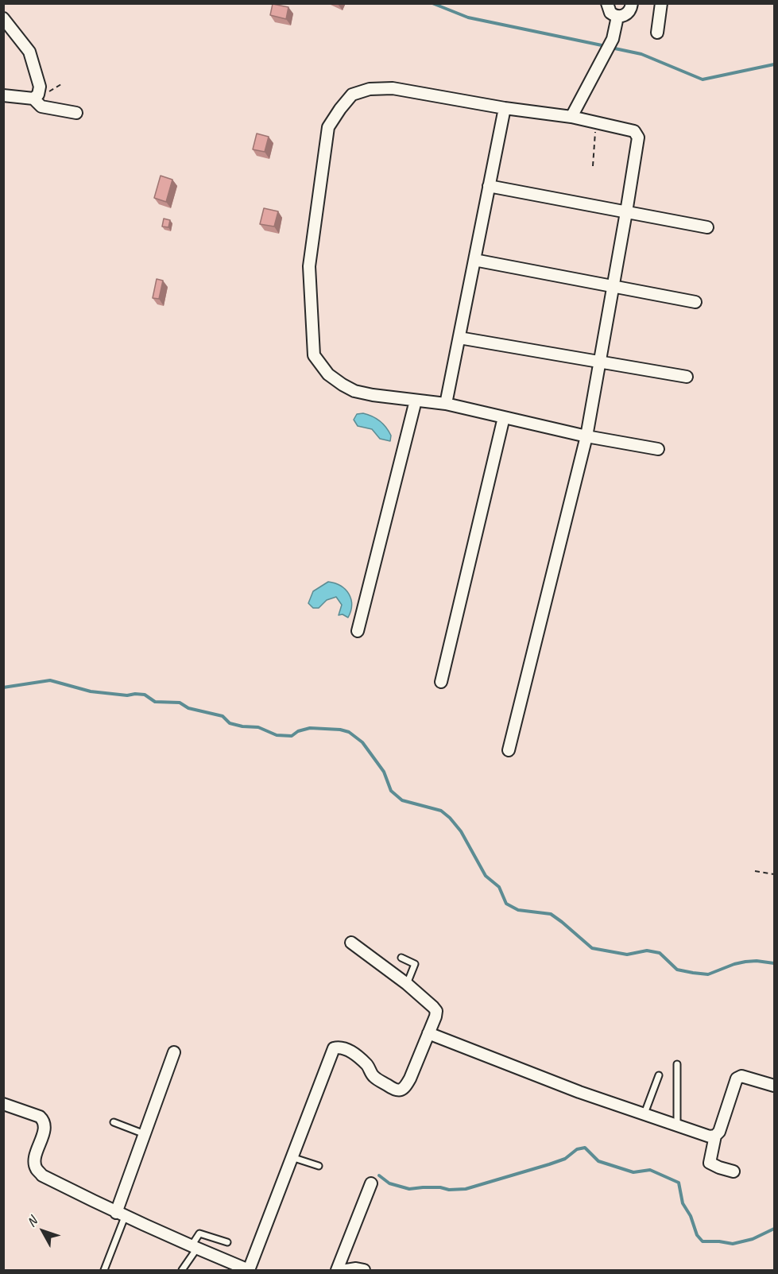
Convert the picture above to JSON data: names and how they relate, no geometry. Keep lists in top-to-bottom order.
{
  "north": "top left"
}
